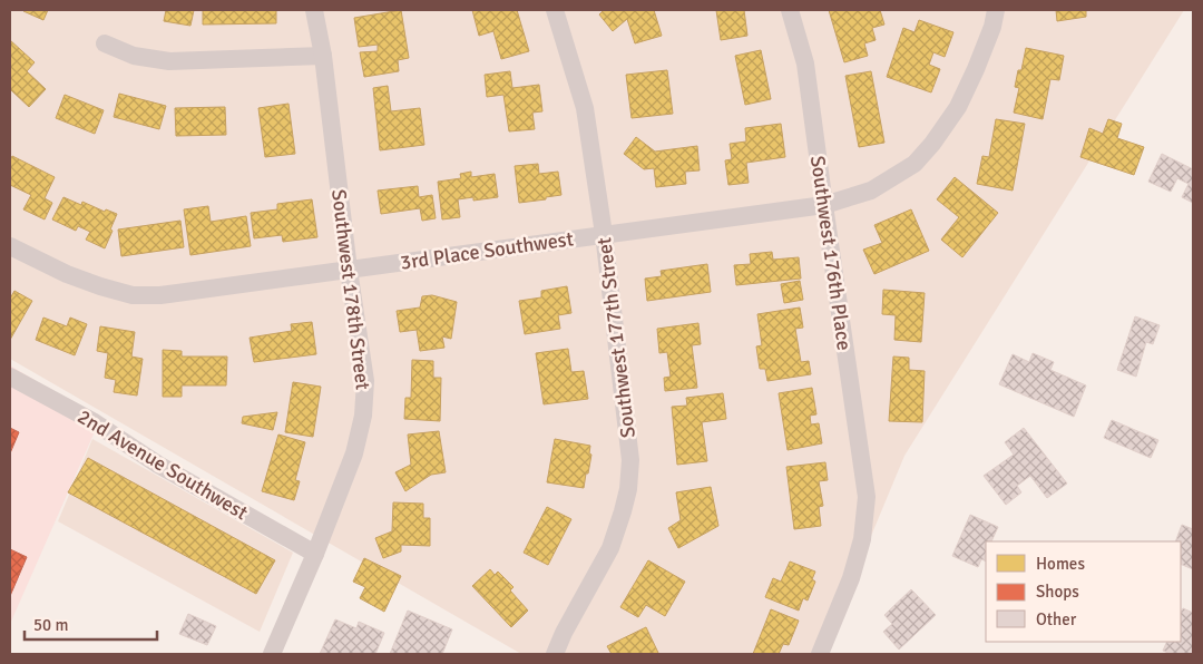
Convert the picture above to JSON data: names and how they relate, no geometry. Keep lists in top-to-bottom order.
{
  "streets": {
    "street": [
      "3rd Place Southwest",
      "Southwest 176th Place",
      "Southwest 178th Street",
      "Southwest 177th Street",
      "2nd Avenue Southwest"
    ]
  },
  "crossings": [
    ["3rd Place Southwest", "Southwest 176th Place"],
    ["3rd Place Southwest", "Southwest 178th Street"],
    ["3rd Place Southwest", "Southwest 177th Street"],
    ["Southwest 178th Street", "2nd Avenue Southwest"]
  ],
  "legend": ["Homes", "Shops", "Other"],
  "scale_bar": "50 m"
}
